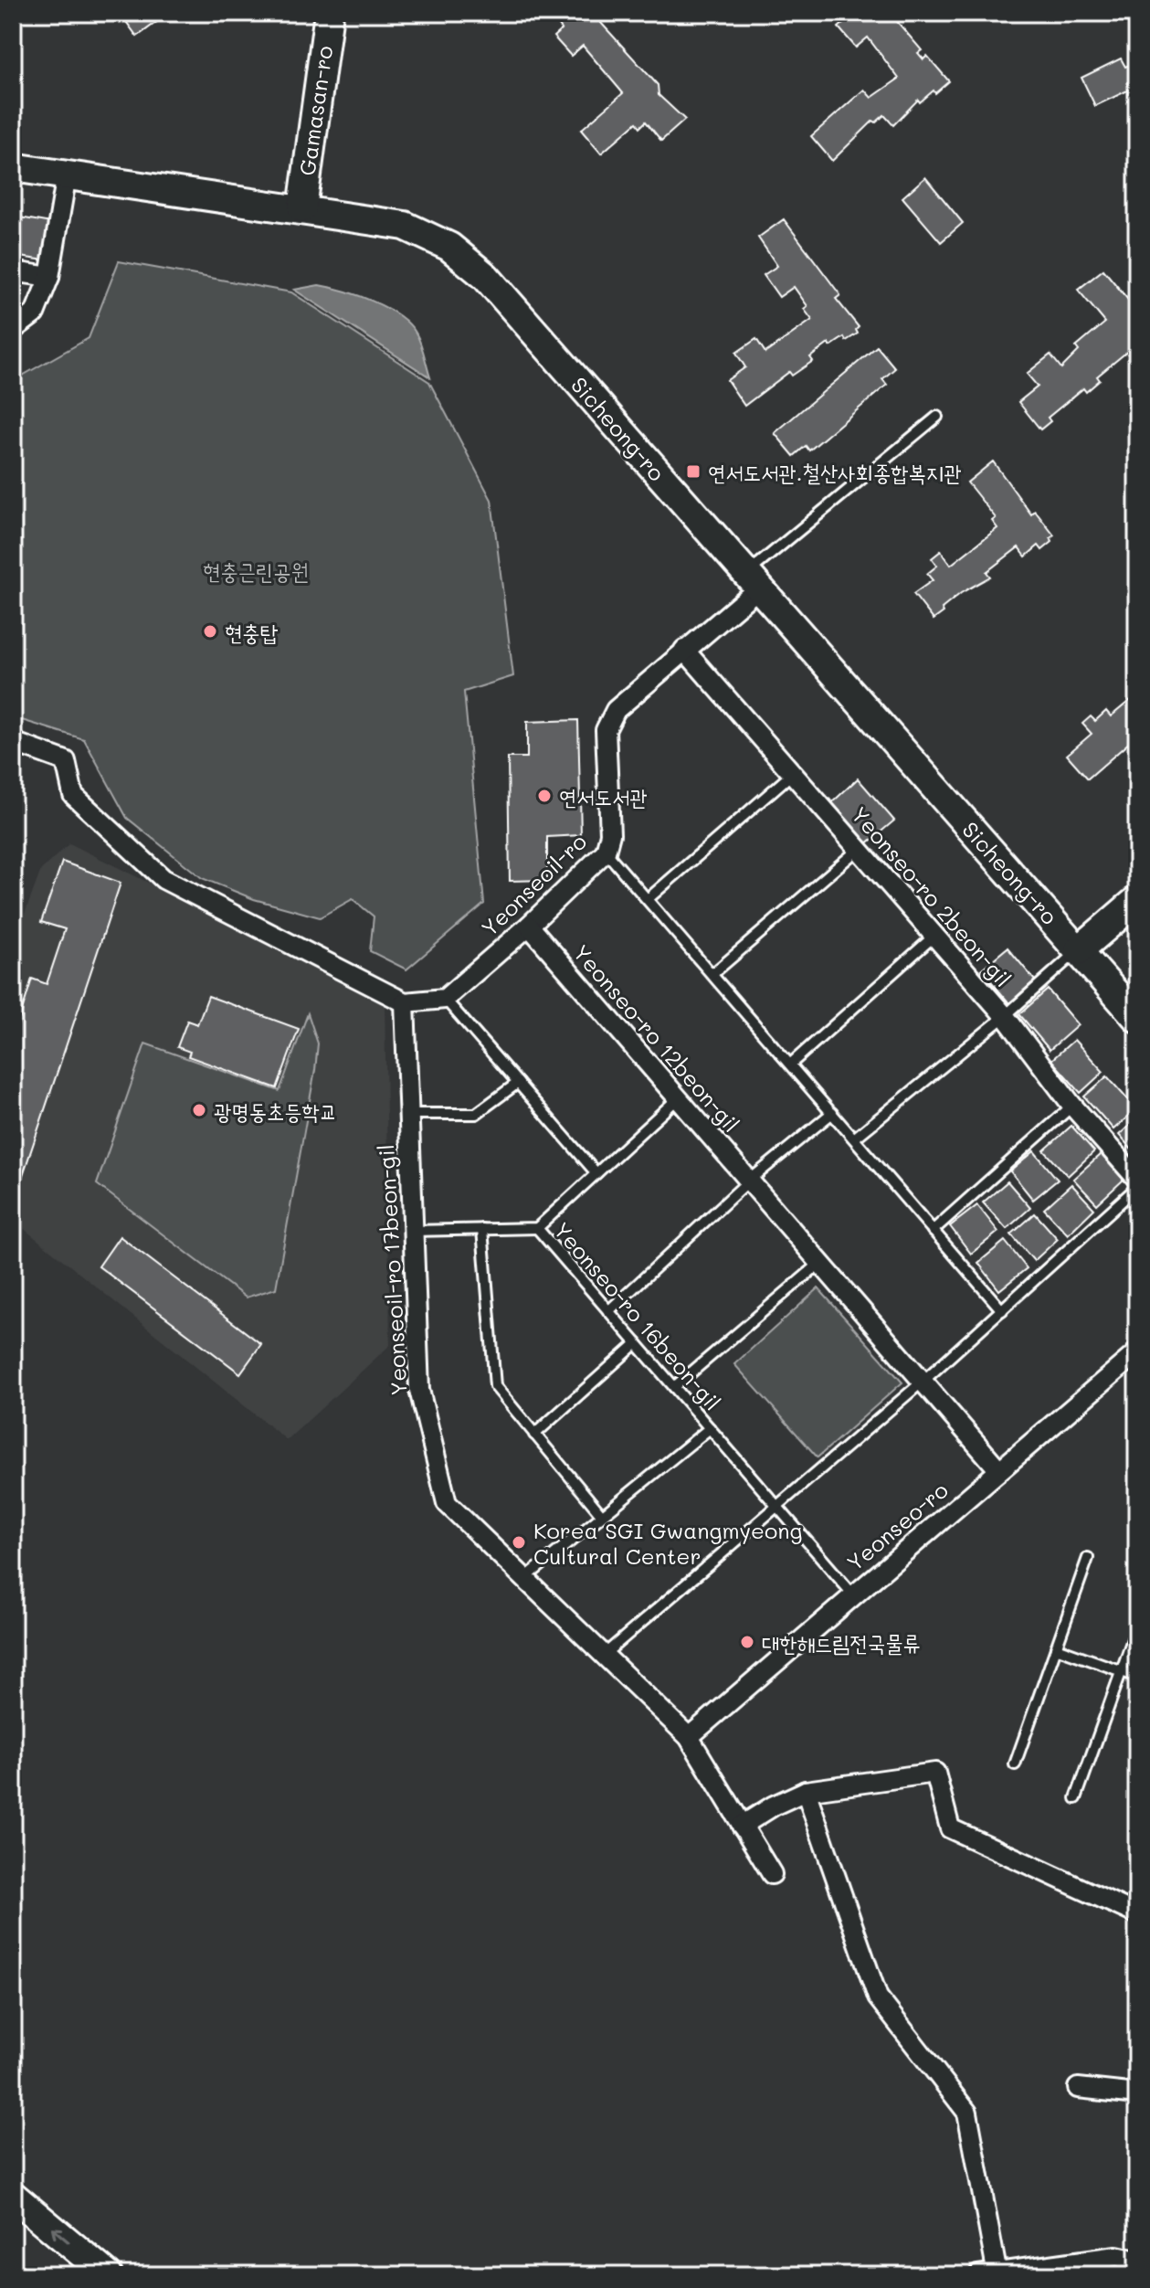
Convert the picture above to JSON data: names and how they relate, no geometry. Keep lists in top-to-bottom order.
{
  "streets": {
    "main road": ["Gamasan-ro", "Sicheong-ro"],
    "street": [
      "Yeonseoil-ro",
      "Yeonseo-ro 2beon-gil",
      "Yeonseo-ro 12beon-gil",
      "Yeonseoil-ro 17beon-gil",
      "Yeonseo-ro"
    ],
    "lane": ["Yeonseo-ro 16beon-gil"]
  },
  "crossings": [
    ["Gamasan-ro", "Sicheong-ro"],
    ["Sicheong-ro", "Yeonseoil-ro"],
    ["Yeonseoil-ro", "Yeonseo-ro 2beon-gil"],
    ["Yeonseoil-ro", "Yeonseo-ro 12beon-gil"],
    ["Yeonseo-ro 12beon-gil", "Yeonseo-ro 16beon-gil"],
    ["Yeonseo-ro 12beon-gil", "Yeonseo-ro"],
    ["Yeonseoil-ro 17beon-gil", "Yeonseo-ro 16beon-gil"],
    ["Yeonseoil-ro 17beon-gil", "Yeonseo-ro"],
    ["Yeonseo-ro 16beon-gil", "Yeonseo-ro"]
  ],
  "parks": ["현충근린공원"],
  "places": {
    "transit": ["연서도서관.철산사회종합복지관"],
    "other": [
      "현충탑",
      "연서도서관",
      "광명동초등학교",
      "Korea SGI Gwangmyeong Cultural Center",
      "대한해드림전국물류"
    ]
  }
}
